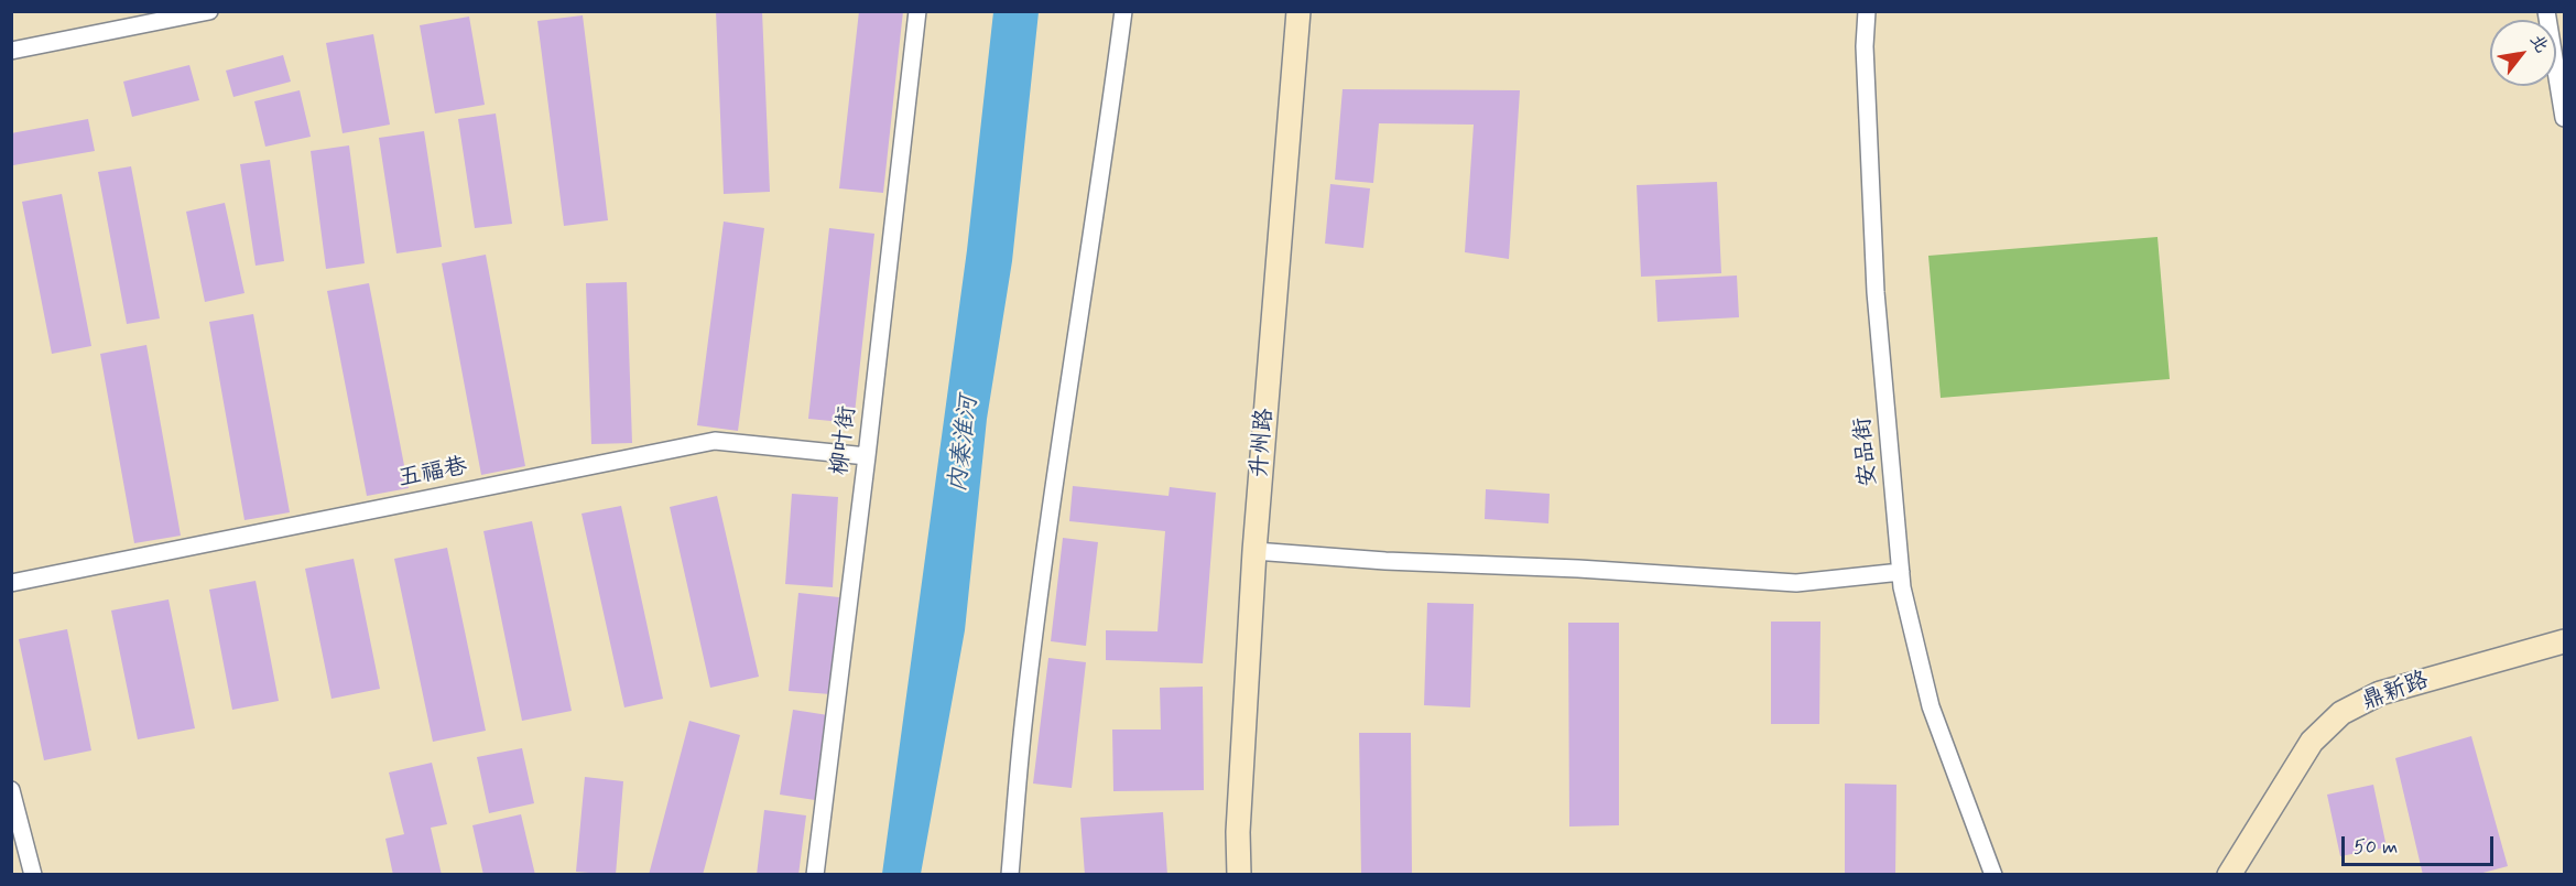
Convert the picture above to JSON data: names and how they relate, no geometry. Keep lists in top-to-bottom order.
{
  "streets": {
    "main road": ["升州路", "鼎新路"],
    "street": ["柳叶街", "安品街", "五福巷"]
  },
  "crossings": [
    ["柳叶街", "五福巷"]
  ],
  "water": ["内秦淮河"],
  "scale_bar": "50 m",
  "north": "top right"
}
